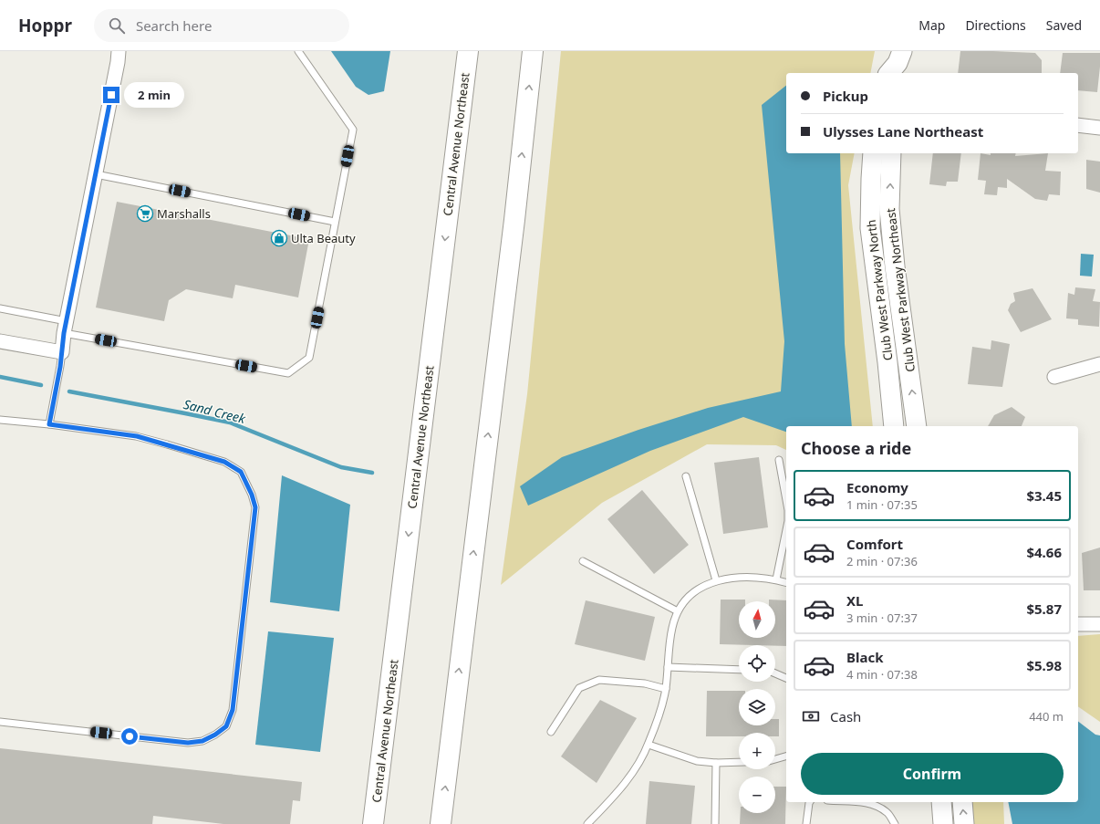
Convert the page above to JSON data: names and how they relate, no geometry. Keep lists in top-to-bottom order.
{
  "streets": {
    "highway": ["Central Avenue Northeast"],
    "street": ["Club West Parkway North", "Club West Parkway Northeast"]
  },
  "one_way": ["Club West Parkway Northeast"],
  "water": ["Sand Creek"],
  "places": {
    "supermarket": ["Marshalls"],
    "shop": ["Ulta Beauty"]
  },
  "north": "top",
  "page": {
    "header": "Hoppr",
    "search": "Search here",
    "nav": ["Map", "Directions", "Saved"],
    "banner": ["Pickup", "Ulysses Lane Northeast"],
    "bubble": "2 min",
    "heading": "Choose a ride",
    "list": [
      {
        "name": "Economy",
        "note": "1 min · 07:35",
        "value": "$3.45"
      },
      {
        "name": "Comfort",
        "note": "2 min · 07:36",
        "value": "$4.66"
      },
      {
        "name": "XL",
        "note": "3 min · 07:37",
        "value": "$5.87"
      },
      {
        "name": "Black",
        "note": "4 min · 07:38",
        "value": "$5.98"
      }
    ],
    "map_buttons": ["+", "−"],
    "pay": ["Cash", "440 m"],
    "buttons": "Confirm"
  }
}
